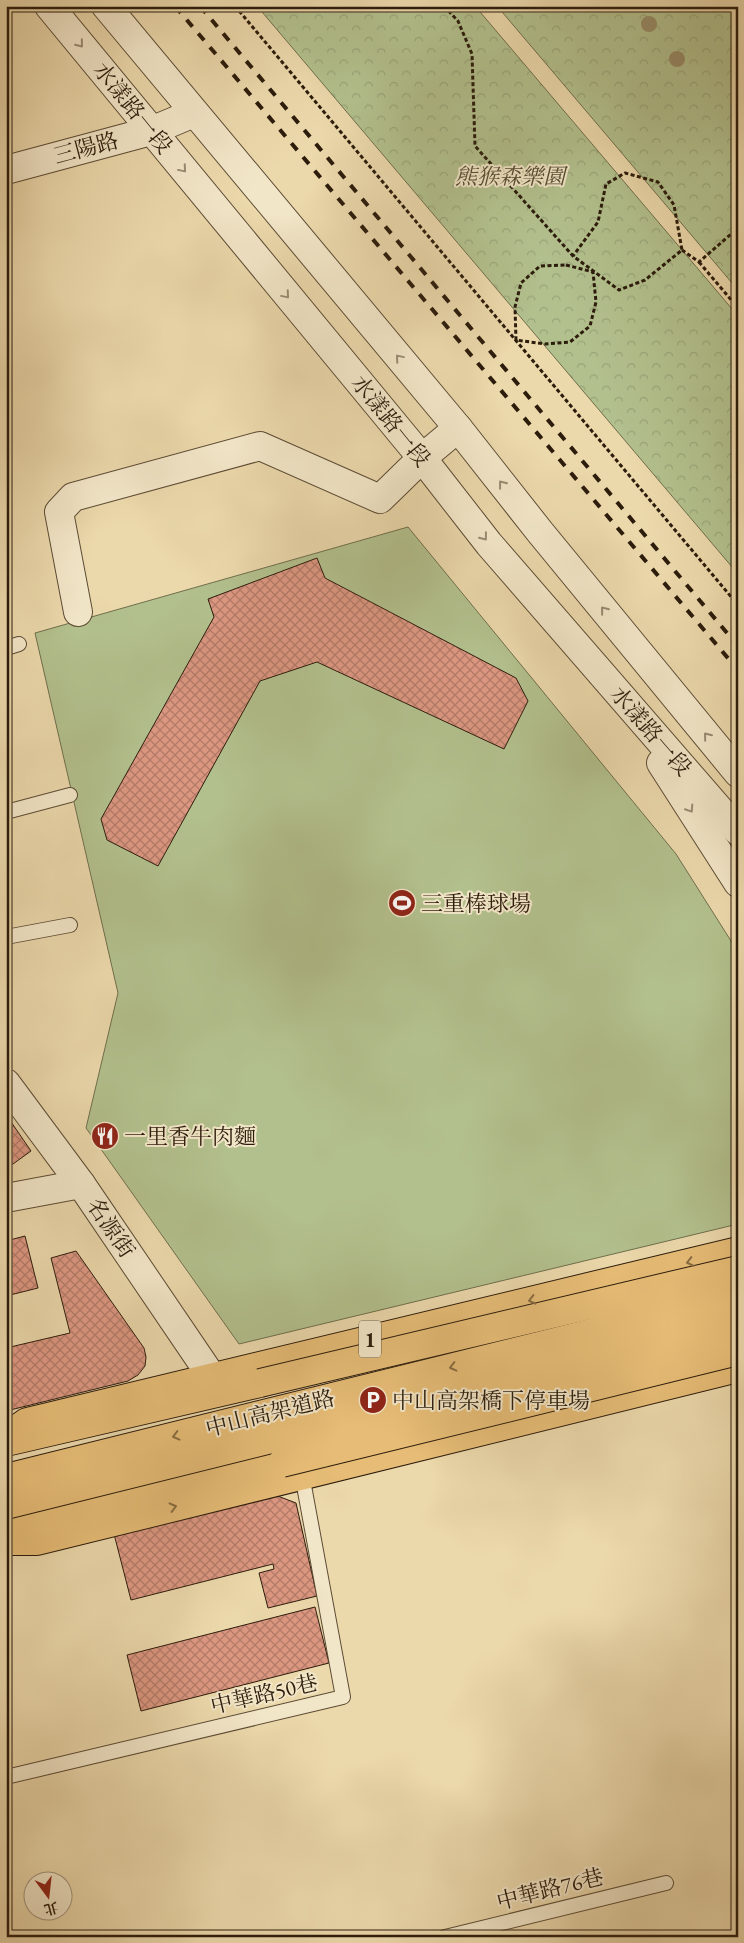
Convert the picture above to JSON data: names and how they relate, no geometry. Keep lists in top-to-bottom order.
{
  "streets": {
    "main road": ["1", "中山高架道路"],
    "street": ["水漾路一段", "三陽路", "名源街"],
    "lane": ["中華路50巷", "中華路76巷"]
  },
  "crossings": [
    ["水漾路一段", "三陽路"],
    ["名源街", "1"],
    ["1", "中山高架道路"]
  ],
  "parks": ["熊猴森樂園"],
  "places": {
    "sports": ["三重棒球場"],
    "restaurant": ["一里香牛肉麵"],
    "parking": ["中山高架橋下停車場"]
  },
  "north": "bottom"
}
